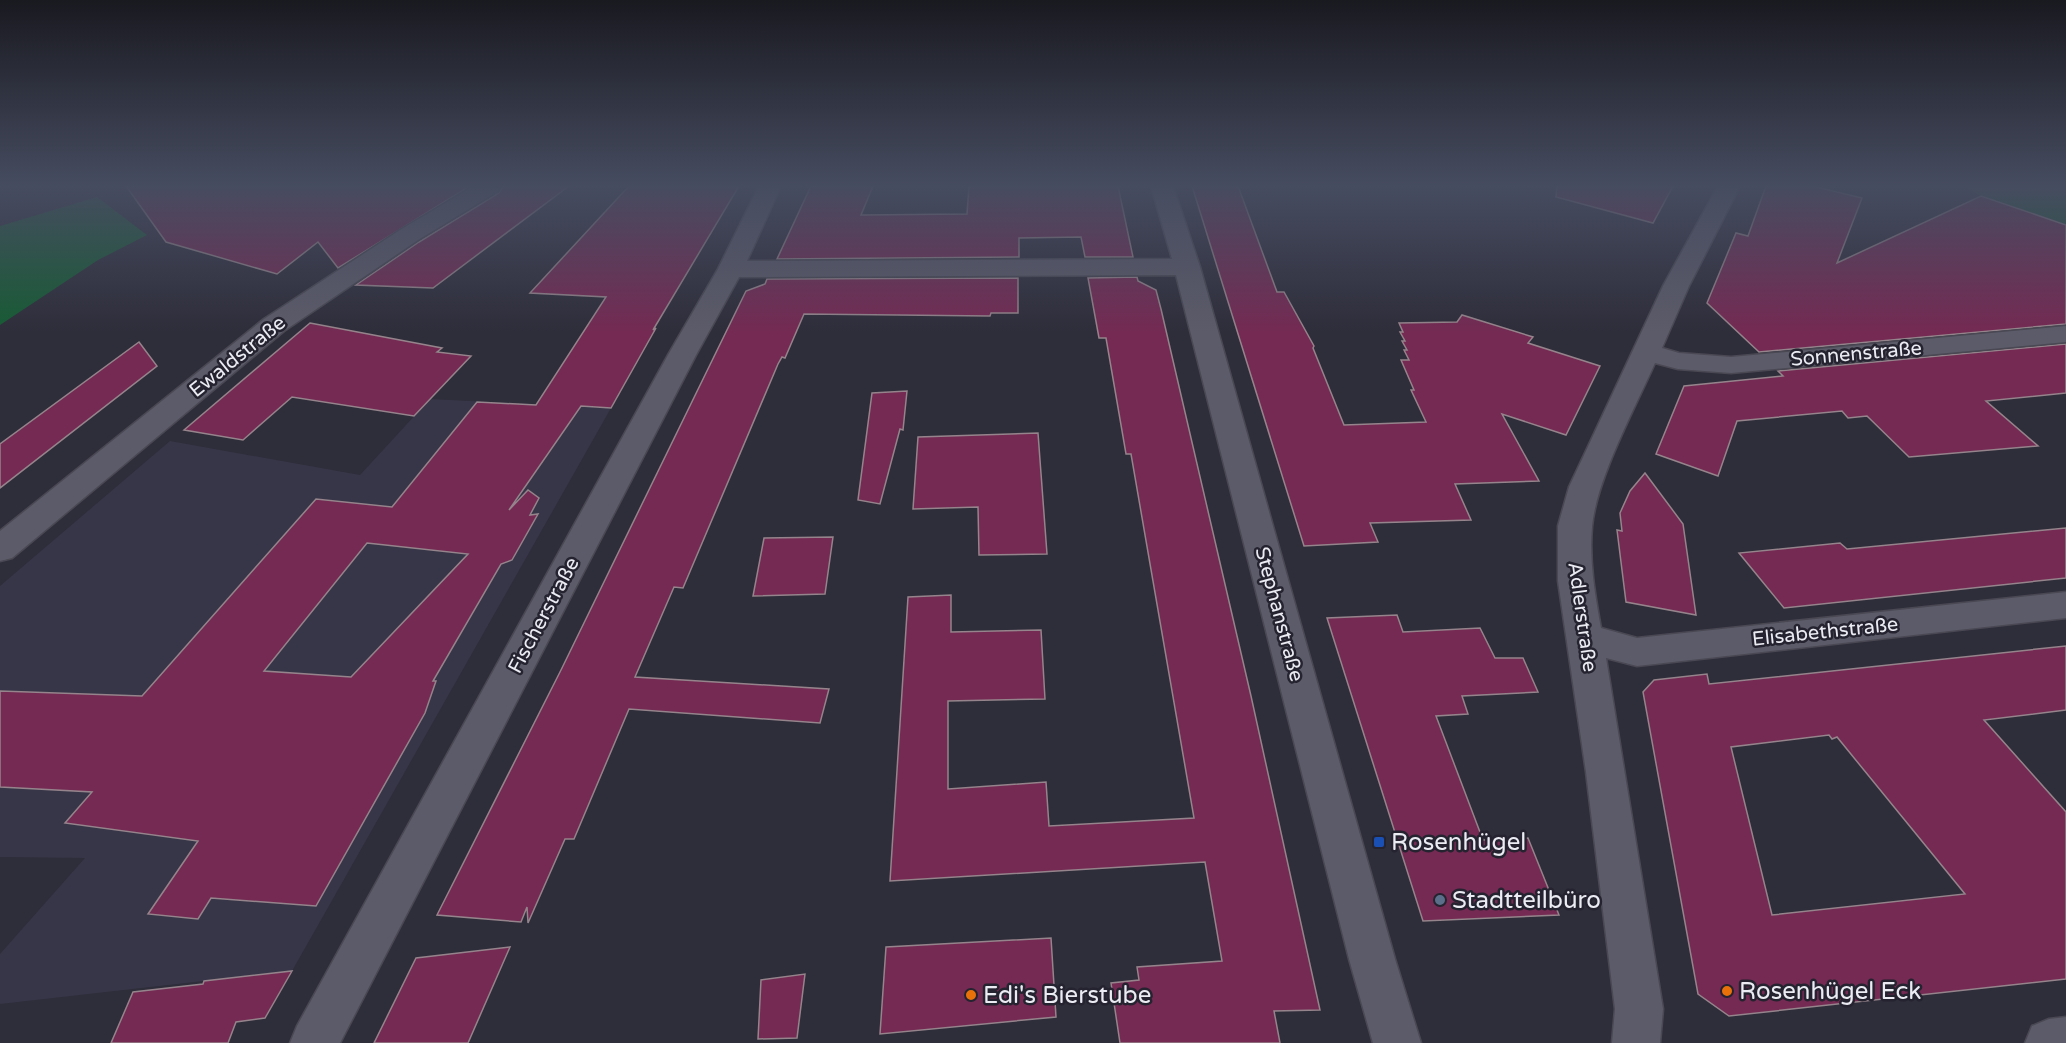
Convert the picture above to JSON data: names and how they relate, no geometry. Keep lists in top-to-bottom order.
{
  "streets": {
    "street": [
      "Sonnenstraße",
      "Ewaldstraße",
      "Stephanstraße",
      "Fischerstraße",
      "Adlerstraße",
      "Elisabethstraße"
    ]
  },
  "crossings": [
    ["Sonnenstraße", "Adlerstraße"],
    ["Adlerstraße", "Elisabethstraße"]
  ],
  "places": {
    "transit": ["Rosenhügel"],
    "other": ["Stadtteilbüro", "Rosenhügel Eck", "Edi's Bierstube"]
  }
}
